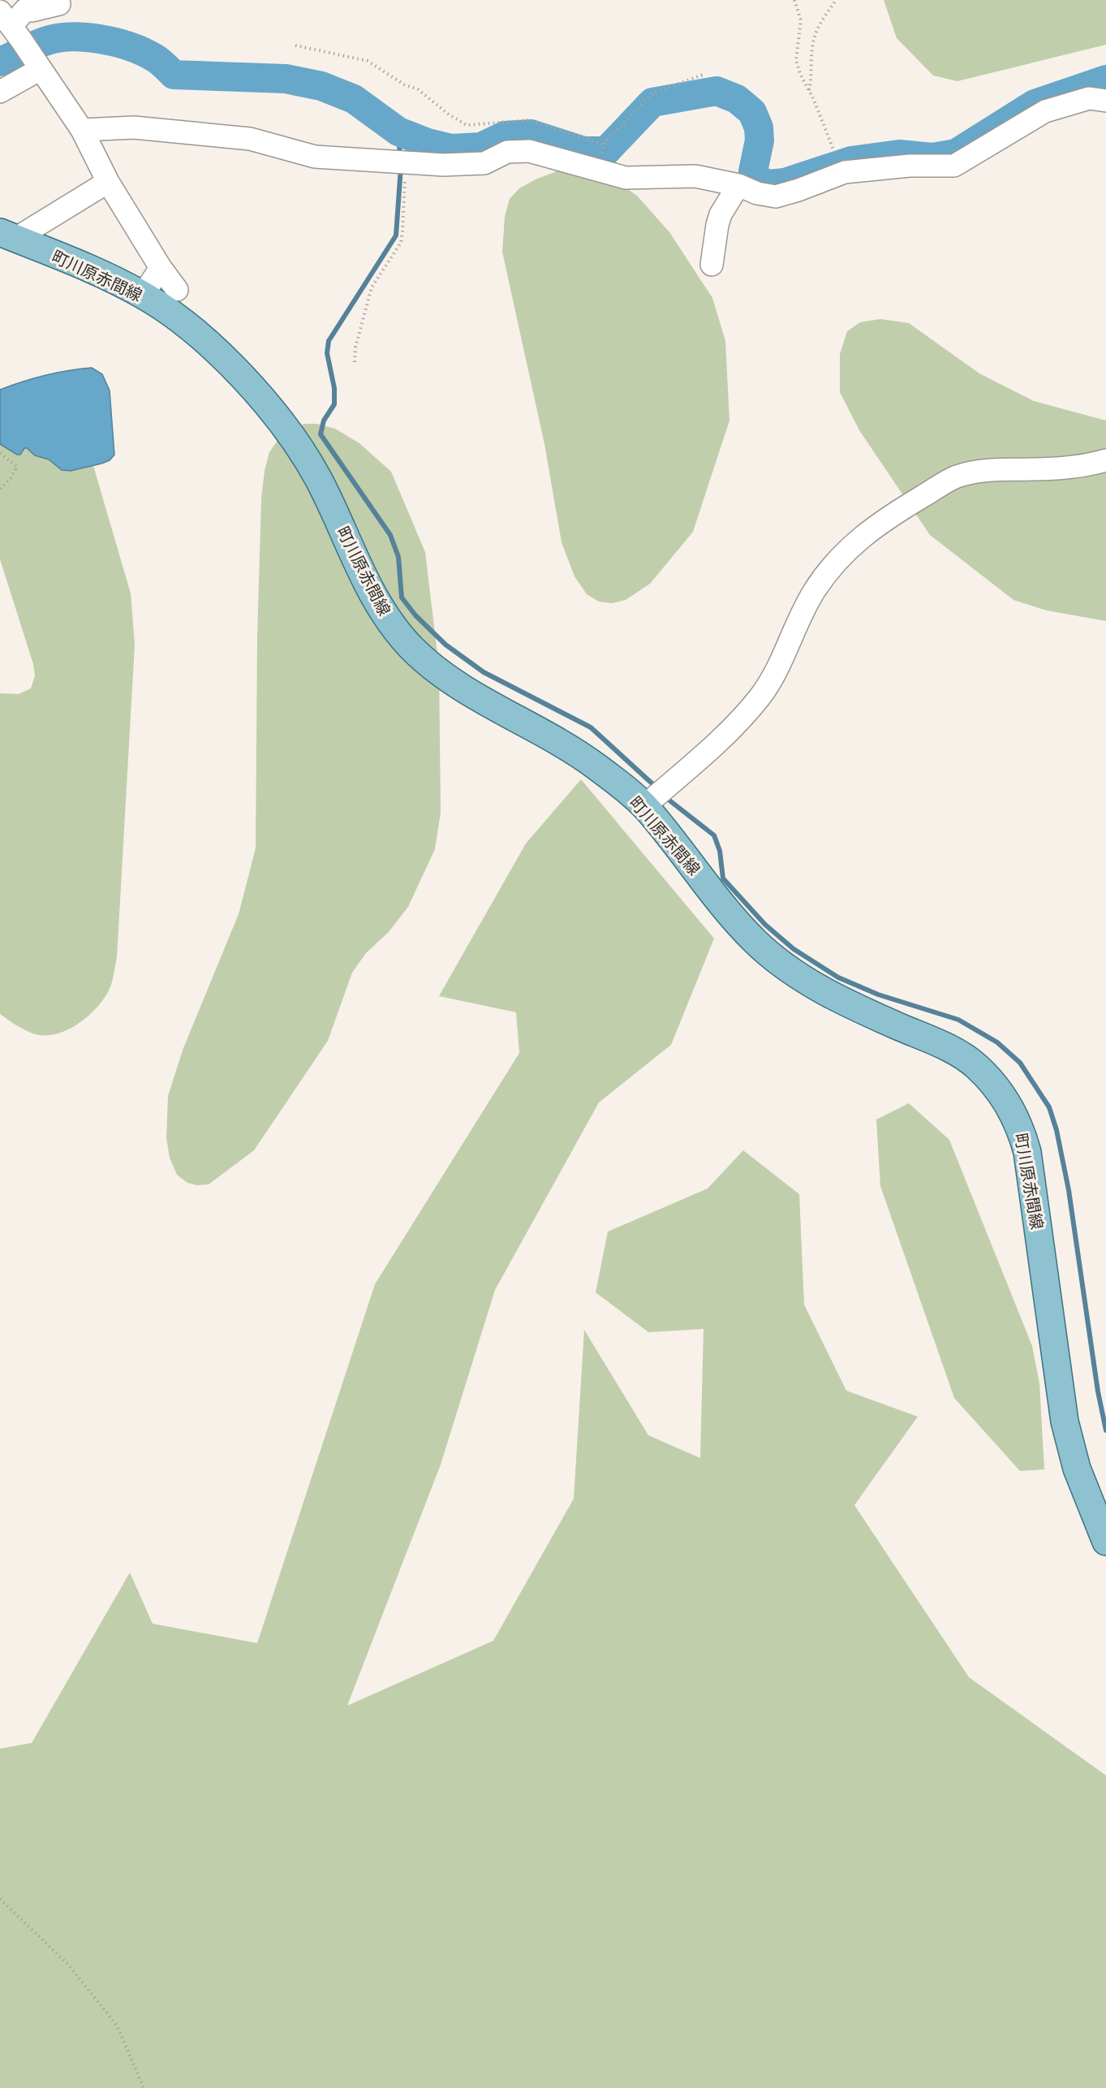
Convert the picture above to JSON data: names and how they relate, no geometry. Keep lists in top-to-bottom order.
{
  "streets": {
    "main road": ["町川原赤間線"]
  }
}
